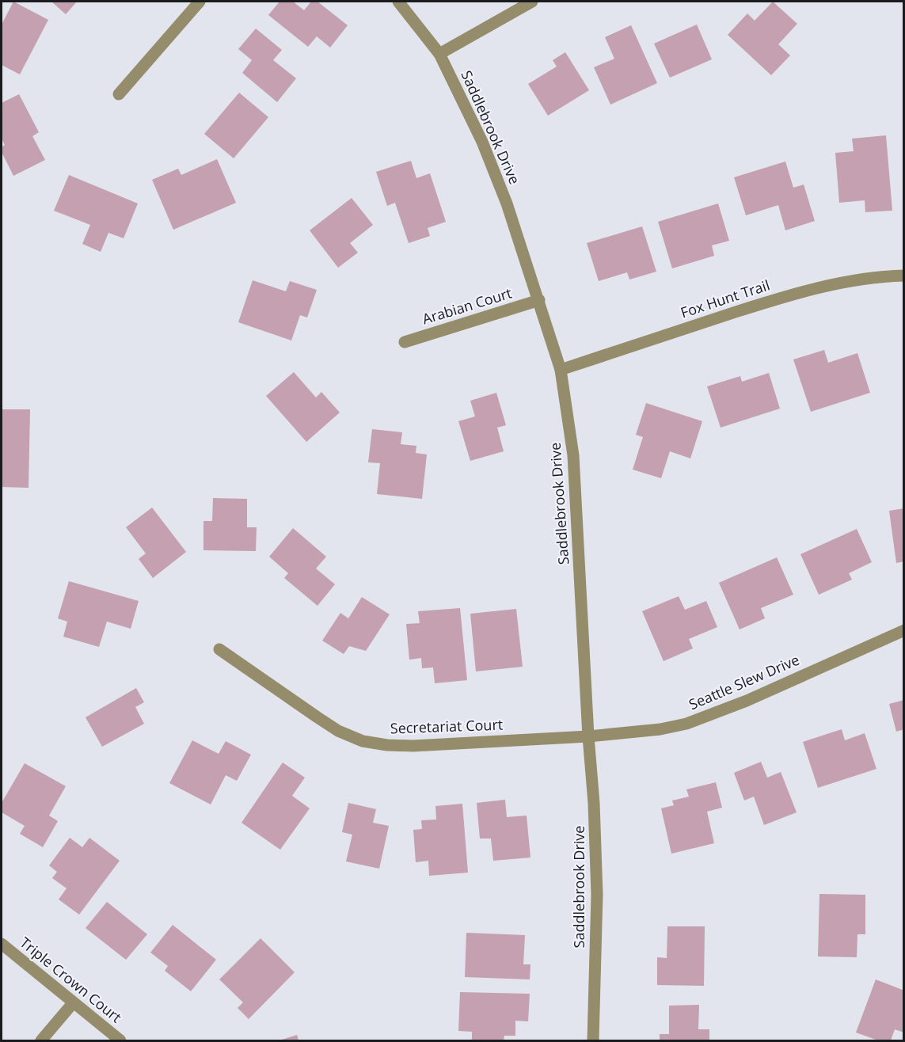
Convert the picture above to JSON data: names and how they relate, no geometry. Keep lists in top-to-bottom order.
{
  "streets": {
    "street": [
      "Saddlebrook Drive",
      "Fox Hunt Trail",
      "Arabian Court",
      "Seattle Slew Drive",
      "Secretariat Court",
      "Triple Crown Court"
    ]
  },
  "crossings": [
    ["Saddlebrook Drive", "Fox Hunt Trail"],
    ["Saddlebrook Drive", "Arabian Court"],
    ["Saddlebrook Drive", "Seattle Slew Drive"],
    ["Saddlebrook Drive", "Secretariat Court"],
    ["Seattle Slew Drive", "Secretariat Court"]
  ]
}
